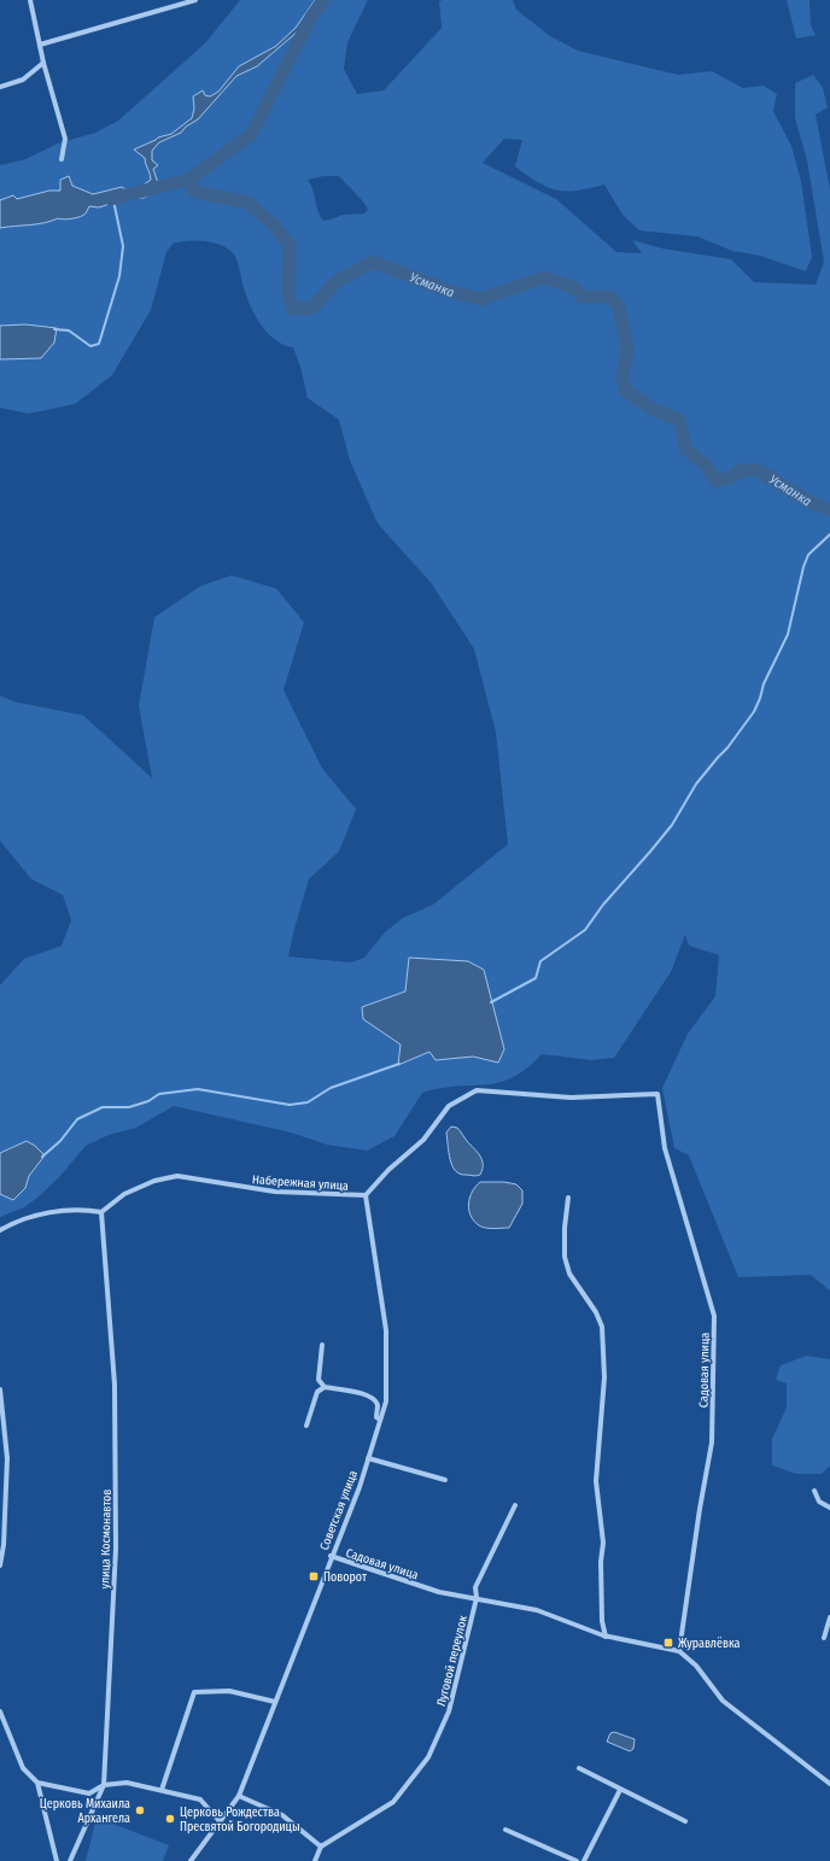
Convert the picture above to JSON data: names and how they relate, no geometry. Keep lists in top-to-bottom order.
{
  "streets": {
    "street": [
      "Набережная улица",
      "Садовая улица",
      "Советская улица",
      "улица Космонавтов",
      "Луговой переулок"
    ]
  },
  "crossings": [
    ["Набережная улица", "Садовая улица"],
    ["Набережная улица", "Советская улица"],
    ["Набережная улица", "улица Космонавтов"],
    ["Садовая улица", "Советская улица"],
    ["Садовая улица", "Луговой переулок"]
  ],
  "water": ["Усманка"],
  "places": {
    "transit": ["Поворот", "Журавлёвка"],
    "other": ["Церковь Михаила Архангела", "Церковь Рождества Пресвятой Богородицы"]
  }
}
